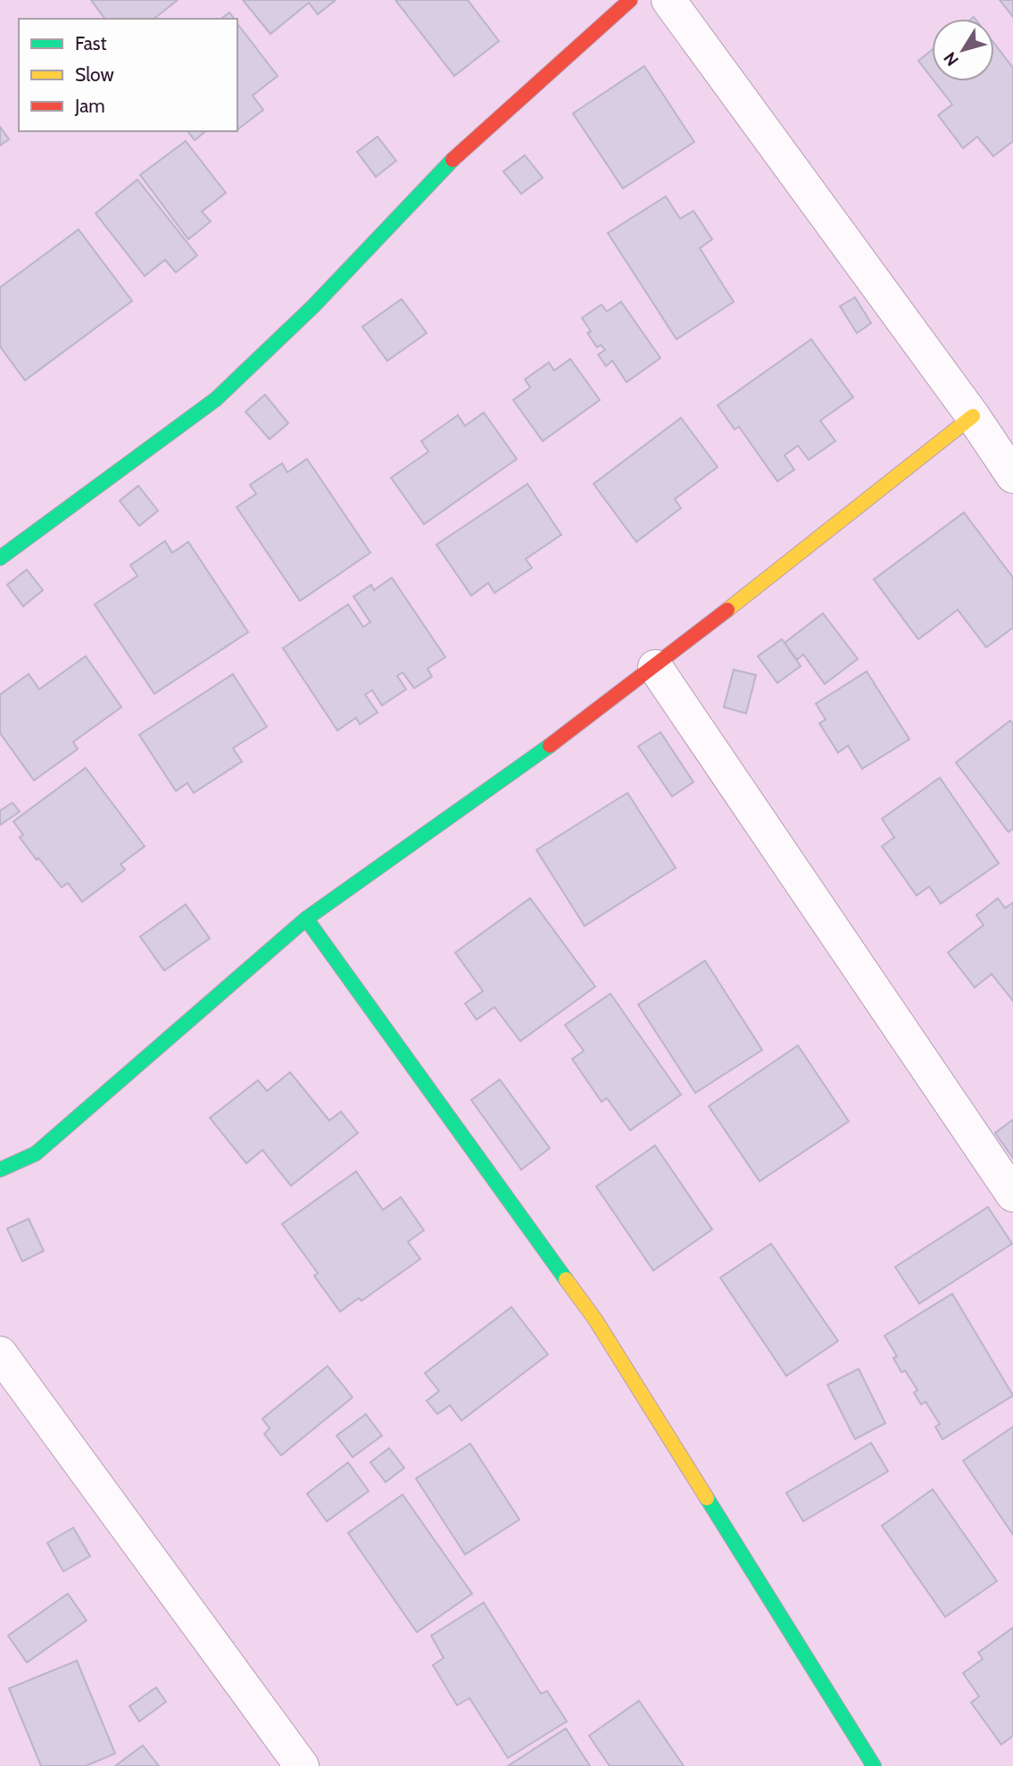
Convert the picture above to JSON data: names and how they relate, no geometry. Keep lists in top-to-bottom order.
{
  "legend": ["Fast", "Slow", "Jam"],
  "north": "bottom left"
}
